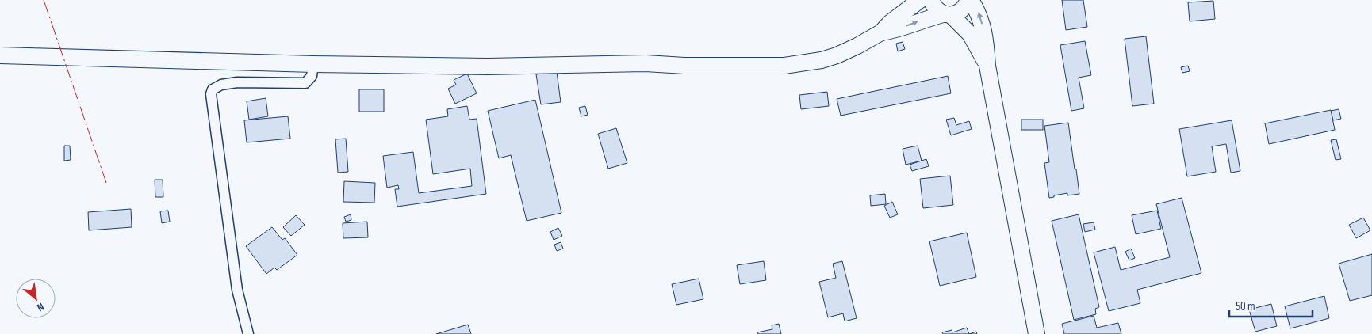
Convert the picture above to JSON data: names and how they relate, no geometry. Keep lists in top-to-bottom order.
{
  "scale_bar": "50 m",
  "north": "bottom right"
}
